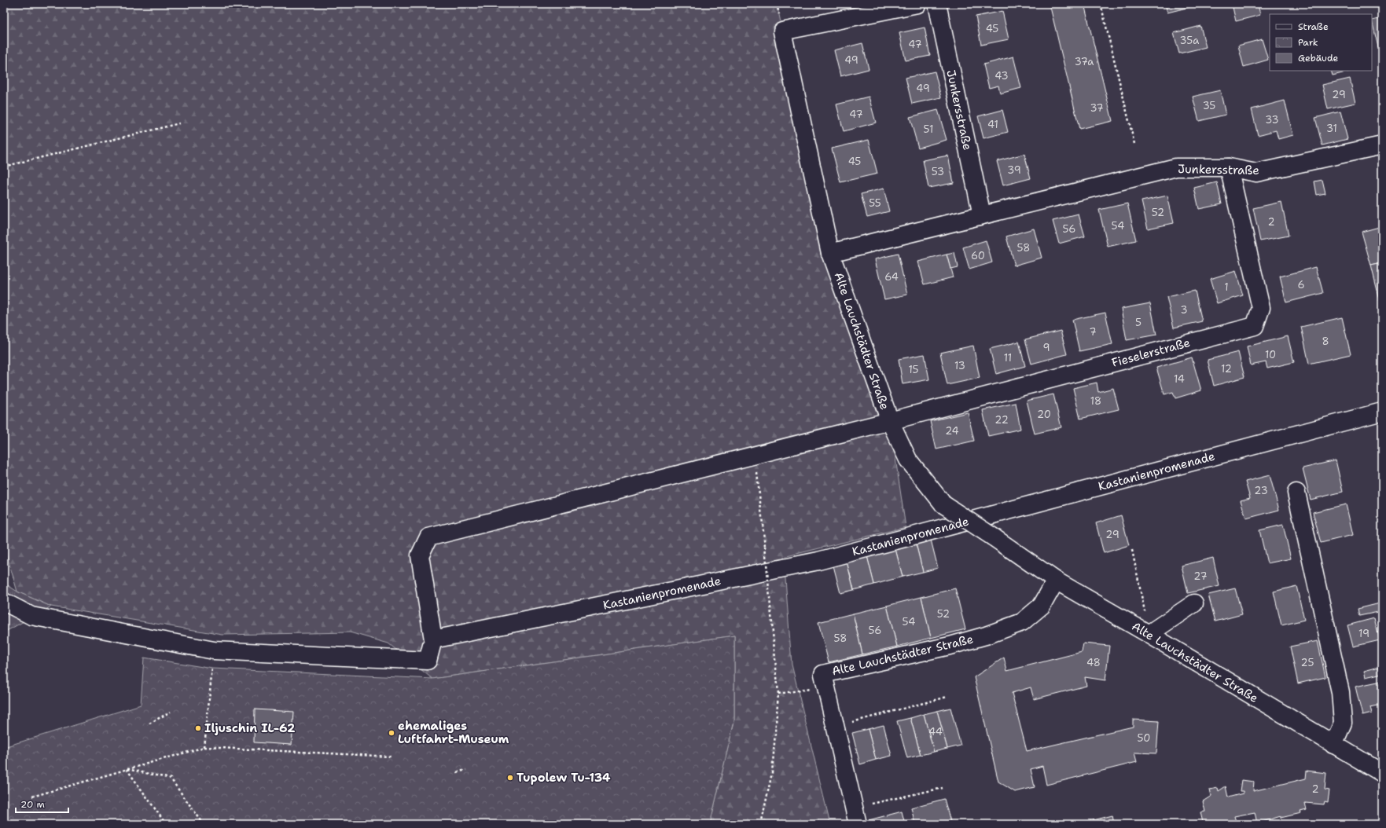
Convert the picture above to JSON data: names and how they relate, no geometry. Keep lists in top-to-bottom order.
{
  "streets": {
    "street": [
      "Junkersstraße",
      "Alte Lauchstädter Straße",
      "Fieselerstraße",
      "Kastanienpromenade"
    ]
  },
  "crossings": [
    ["Junkersstraße", "Alte Lauchstädter Straße"],
    ["Junkersstraße", "Fieselerstraße"],
    ["Alte Lauchstädter Straße", "Fieselerstraße"]
  ],
  "places": ["Iljuschin IL-62", "ehemaliges Luftfahrt-Museum", "Tupolew Tu-134"],
  "house_numbers": [
    "45",
    "35a",
    "47",
    "49",
    "37a",
    "43",
    "49",
    "29",
    "35",
    "37",
    "47",
    "33",
    "41",
    "31",
    "51",
    "45",
    "39",
    "53",
    "55",
    "52",
    "2",
    "54",
    "56",
    "58",
    "60",
    "64",
    "6",
    "1",
    "3",
    "5",
    "7",
    "8",
    "9",
    "10",
    "11",
    "13",
    "12",
    "15",
    "14",
    "18",
    "20",
    "22",
    "24",
    "23",
    "29",
    "27",
    "52",
    "54",
    "56",
    "19",
    "58",
    "48",
    "25",
    "44",
    "50",
    "2"
  ],
  "legend": ["Straße", "Park", "Gebäude"],
  "scale_bar": "20 m"
}
